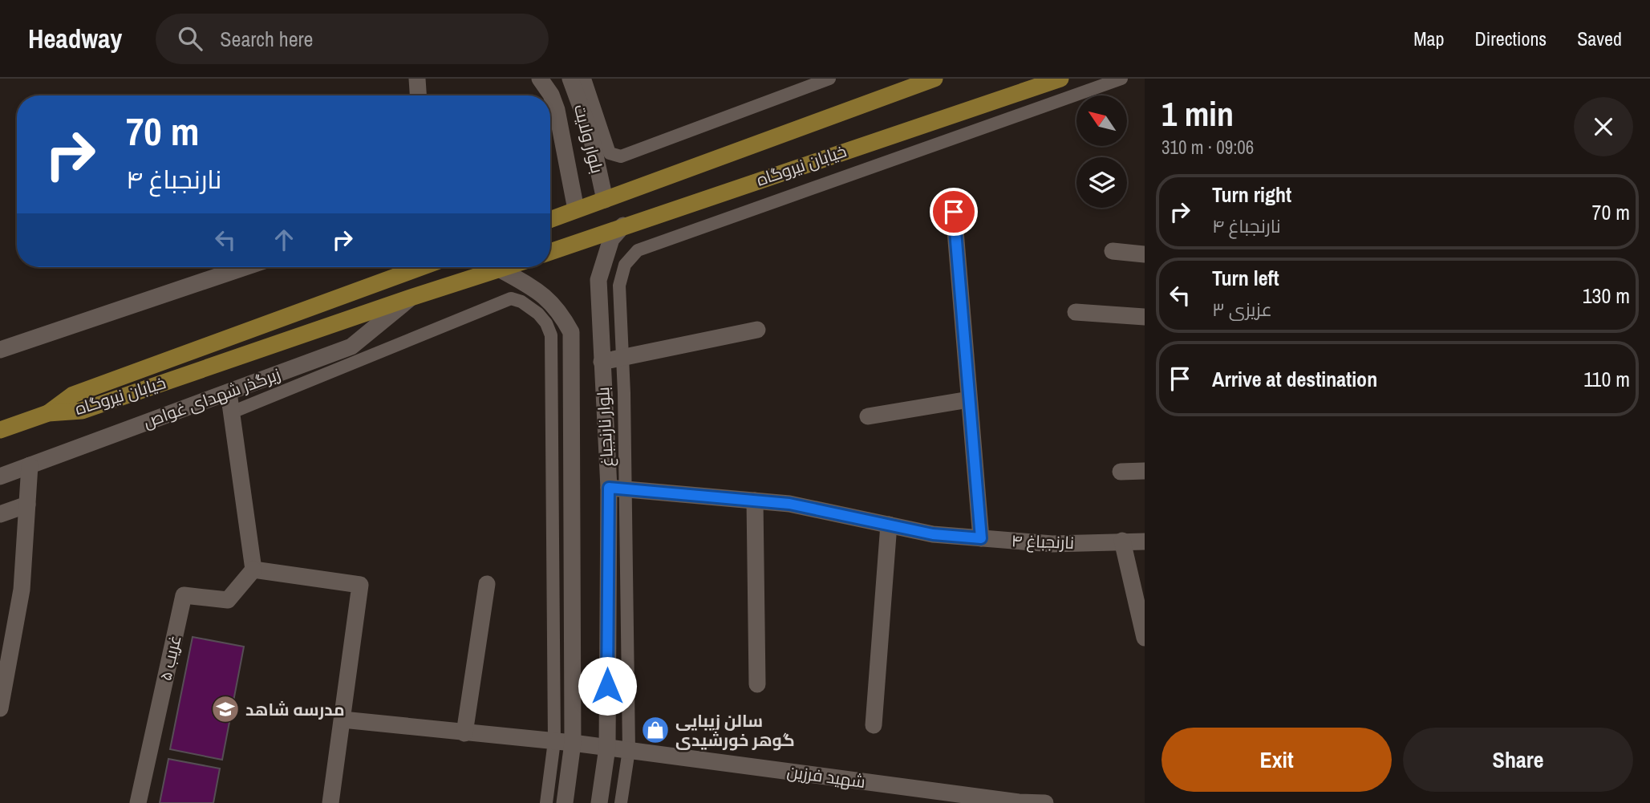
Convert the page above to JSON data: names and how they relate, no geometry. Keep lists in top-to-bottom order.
{
  "streets": {
    "main road": ["خیابان نیروگاه"],
    "street": [
      "بلوار ولایت",
      "زیرگذر شهدای غواص",
      "بلوار نارنجباغ",
      "نارنجباغ ۴",
      "غریب ۵",
      "شهید فرزین"
    ]
  },
  "crossings": [
    ["بلوار ولایت", "خیابان نیروگاه"],
    ["خیابان نیروگاه", "زیرگذر شهدای غواص"],
    ["خیابان نیروگاه", "بلوار نارنجباغ"],
    ["بلوار نارنجباغ", "نارنجباغ ۴"],
    ["بلوار نارنجباغ", "شهید فرزین"]
  ],
  "places": {
    "school or university": ["مدرسه شاهد"],
    "shop": ["سالن زیبایی گوهر خورشیدی"]
  },
  "north": "top left",
  "page": {
    "header": "Headway",
    "search": "Search here",
    "nav": ["Map", "Directions", "Saved"],
    "heading": ["1 min", "310 m · 09:06"],
    "turn": ["70 m", "نارنجباغ ۴"],
    "list": [
      {
        "name": "Turn right",
        "note": "نارنجباغ ۴",
        "value": "70 m"
      },
      {
        "name": "Turn left",
        "note": "عزیزی ۳",
        "value": "130 m"
      },
      {
        "name": "Arrive at destination",
        "value": "110 m"
      }
    ],
    "buttons": ["Exit", "Share"]
  }
}
